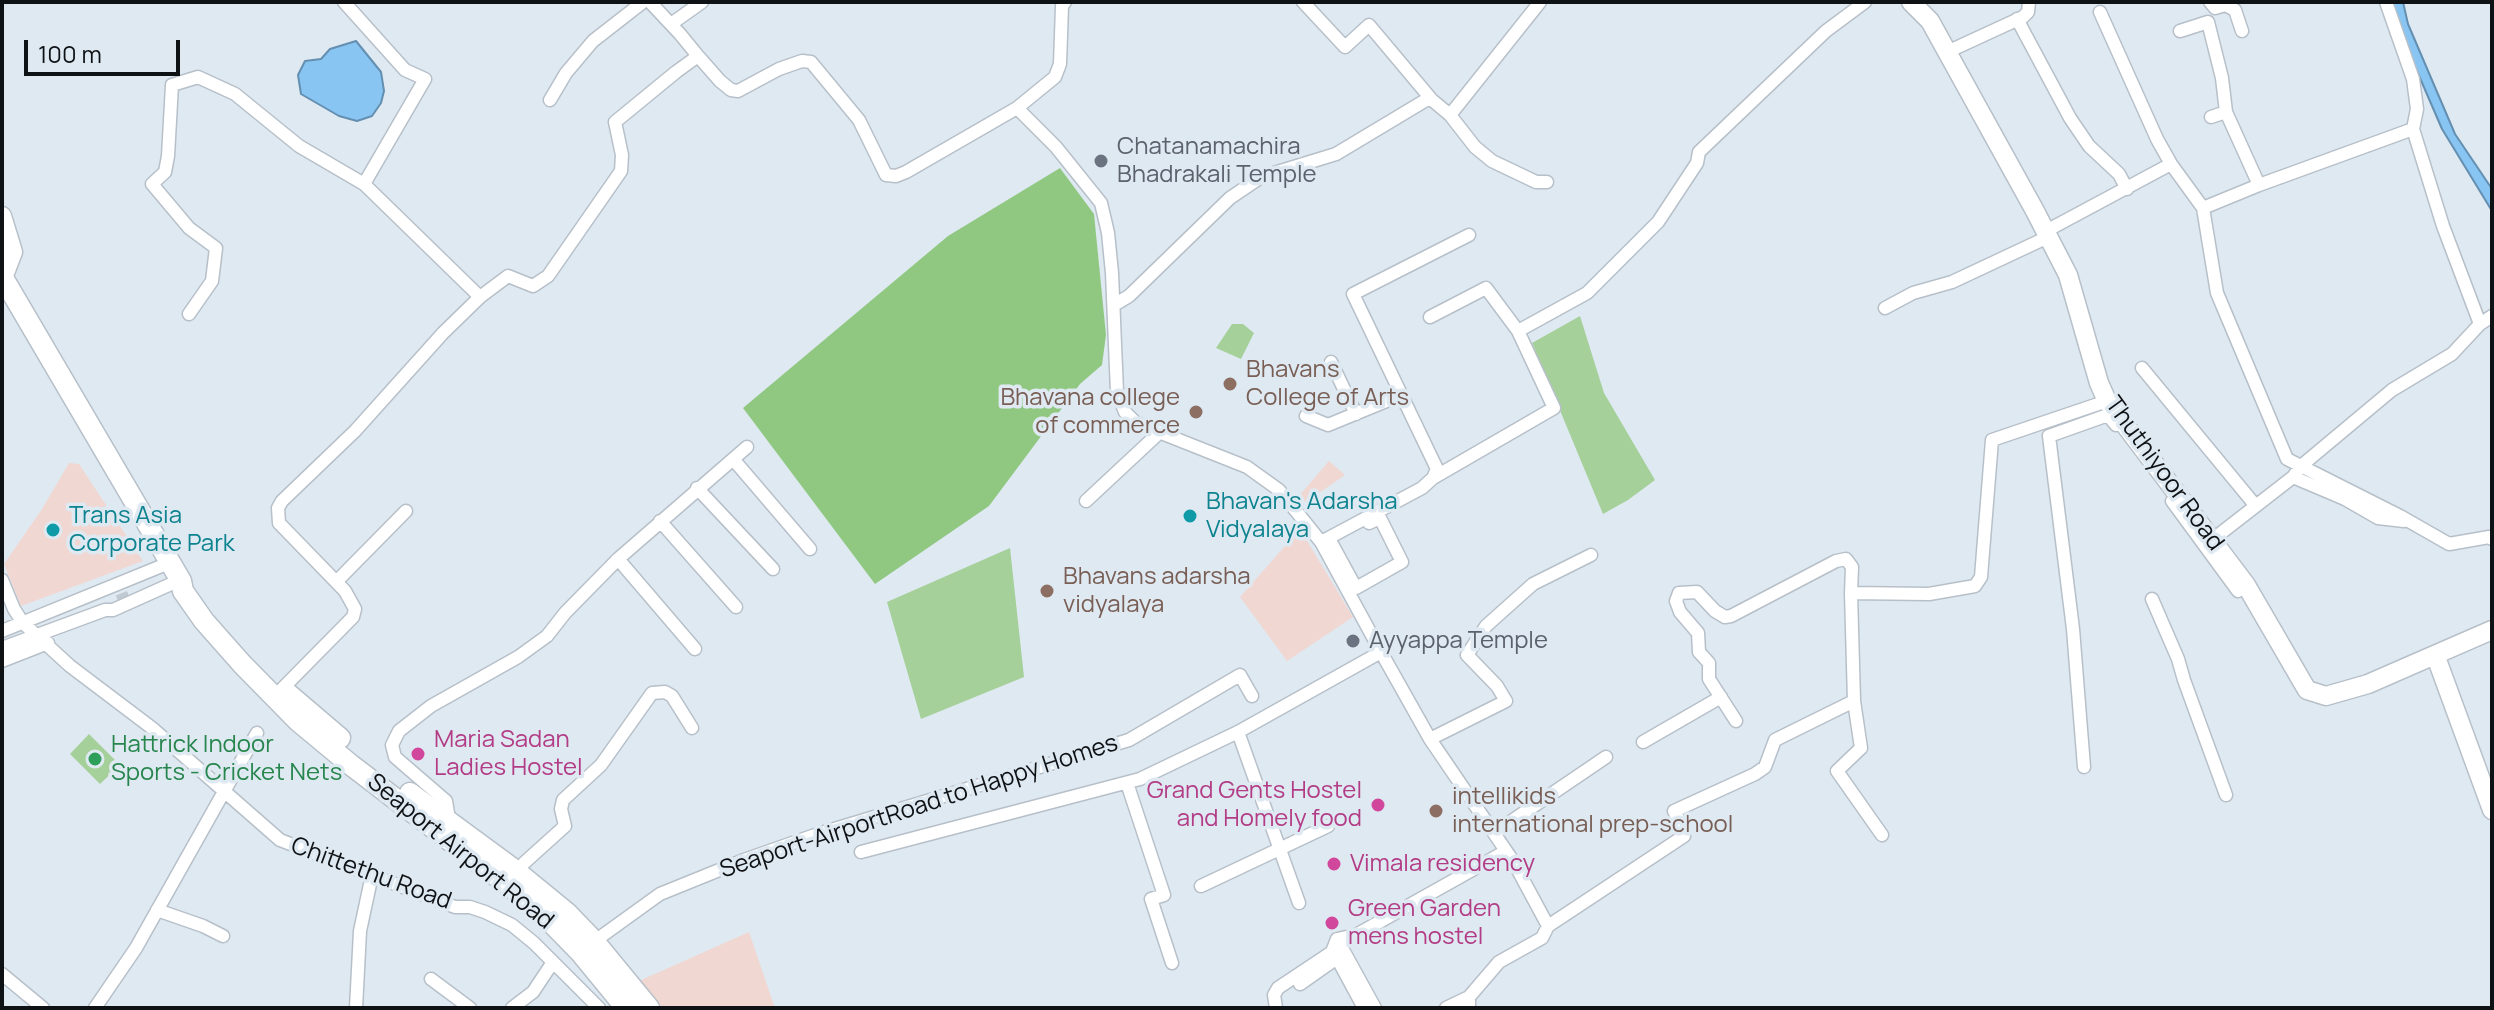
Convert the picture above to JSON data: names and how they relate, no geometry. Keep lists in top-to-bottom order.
{
  "streets": {
    "main road": ["Thuthiyoor Road", "Seaport Airport Road"],
    "street": ["Seaport-AirportRoad to Happy Homes", "Chittethu Road"]
  },
  "crossings": [
    ["Seaport-AirportRoad to Happy Homes", "Seaport Airport Road"]
  ],
  "places": [
    "Chatanamachira Bhadrakali Temple",
    "Bhavans College of Arts",
    "Bhavana college of commerce",
    "Bhavan's Adarsha Vidyalaya",
    "Trans Asia Corporate Park",
    "Bhavans adarsha vidyalaya",
    "Ayyappa Temple",
    "Maria Sadan Ladies Hostel",
    "Hattrick Indoor Sports - Cricket Nets",
    "Grand Gents Hostel and Homely food",
    "intellikids international prep-school",
    "Vimala residency",
    "Green Garden mens hostel"
  ],
  "scale_bar": "100 m"
}
